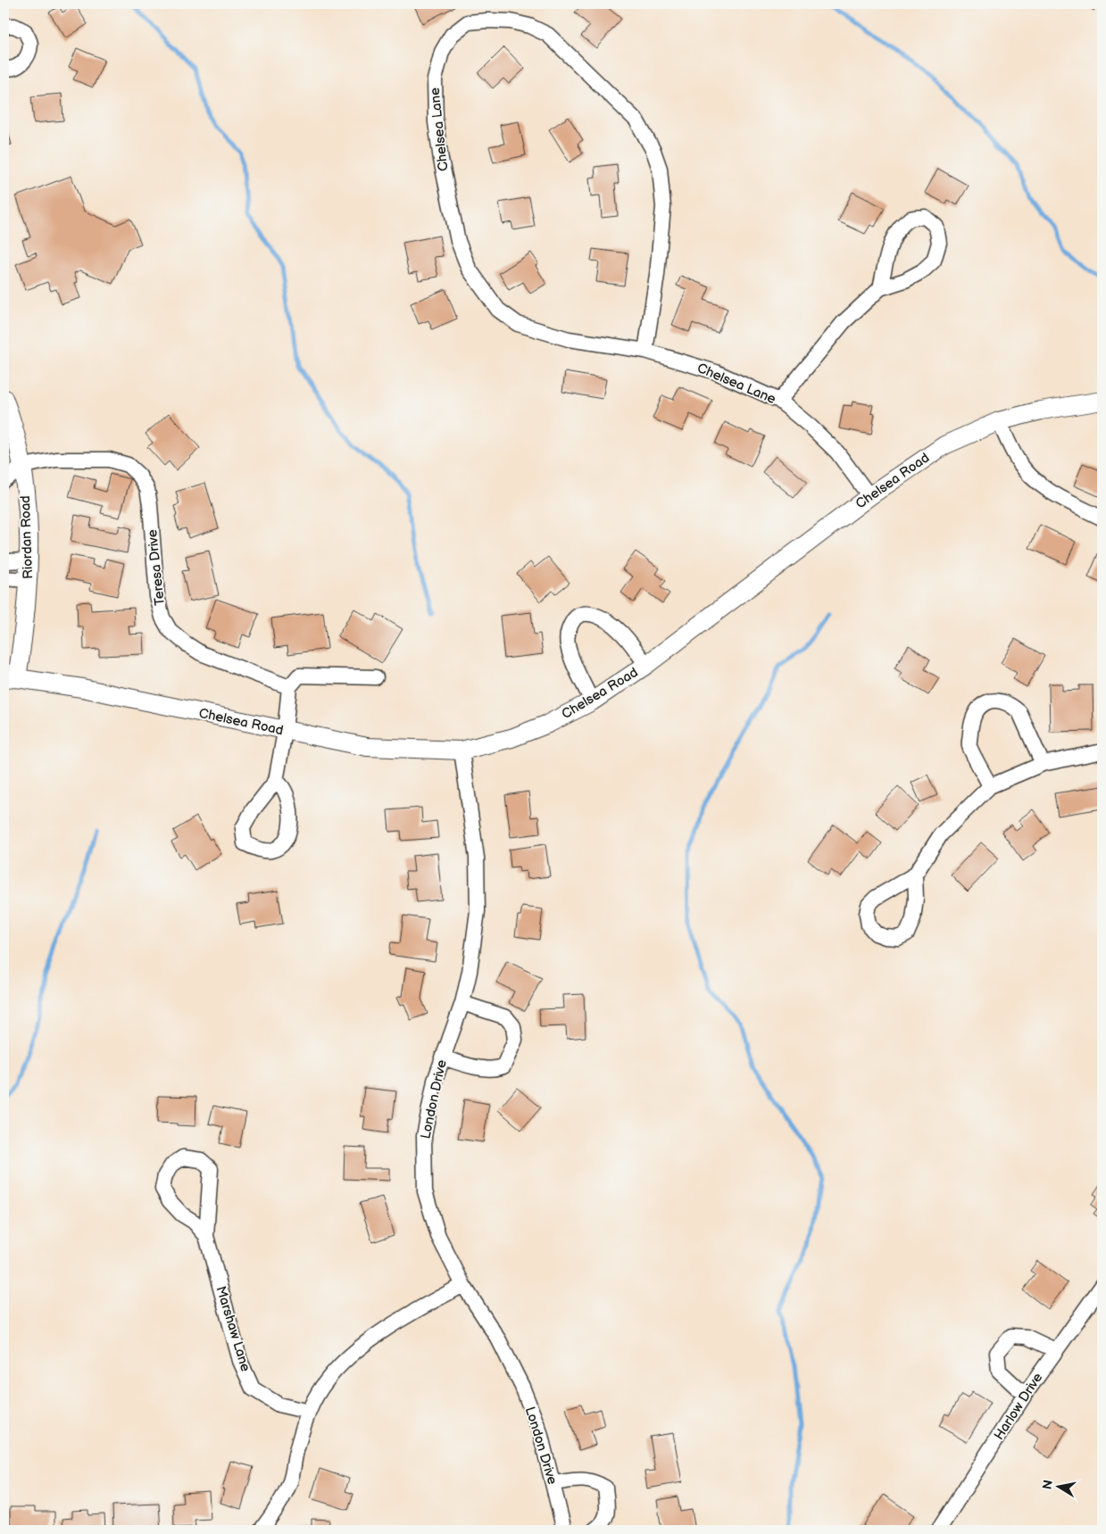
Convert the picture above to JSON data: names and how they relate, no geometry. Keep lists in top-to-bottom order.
{
  "streets": {
    "street": [
      "Chelsea Lane",
      "Chelsea Road",
      "Riordan Road",
      "Teresa Drive",
      "London Drive",
      "Marshaw Lane",
      "Harlow Drive"
    ]
  },
  "crossings": [
    ["Chelsea Lane", "Chelsea Road"],
    ["Chelsea Road", "Riordan Road"],
    ["Chelsea Road", "London Drive"],
    ["Riordan Road", "Teresa Drive"]
  ],
  "north": "left"
}
